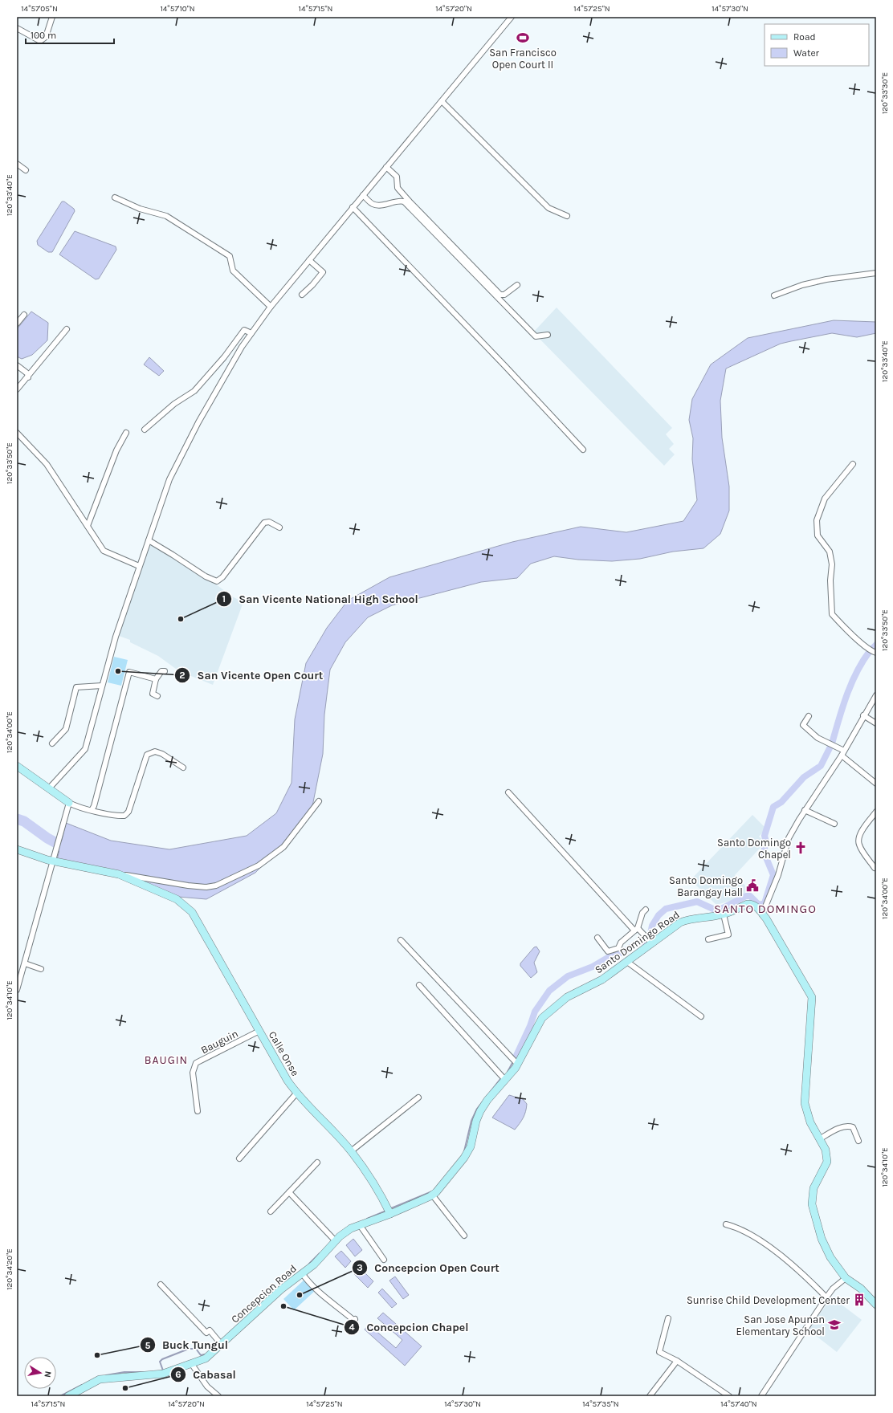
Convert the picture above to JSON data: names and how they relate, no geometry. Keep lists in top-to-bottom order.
{
  "streets": {
    "street": [
      "Santo Domingo Road",
      "Bauguin",
      "Calle Onse",
      "Concepcion Road"
    ]
  },
  "crossings": [
    ["Santo Domingo Road", "Calle Onse"],
    ["Santo Domingo Road", "Concepcion Road"],
    ["Bauguin", "Calle Onse"]
  ],
  "districts": ["SANTO DOMINGO", "BAUGIN"],
  "places": {
    "sports": ["San Francisco Open Court II"],
    "other": [
      "San Vicente National High School",
      "San Vicente Open Court",
      "Concepcion Open Court",
      "Concepcion Chapel",
      "Buck Tungul",
      "Cabasal"
    ],
    "church": ["Santo Domingo Chapel"],
    "public building": ["Santo Domingo Barangay Hall"],
    "building": ["Sunrise Child Development Center"],
    "school or university": ["San Jose Apunan Elementary School"]
  },
  "legend": ["Road", "Water"],
  "scale_bar": "100 m",
  "north": "right",
  "coordinates": [
    "14°57'05\"N",
    "14°57'10\"N",
    "14°57'15\"N",
    "14°57'20\"N",
    "14°57'25\"N",
    "14°57'30\"N",
    "120°33'30\"E",
    "120°33'40\"E",
    "120°33'50\"E",
    "120°34'00\"E",
    "120°34'10\"E",
    "120°34'20\"E",
    "14°57'35\"N",
    "14°57'40\"N"
  ]
}
